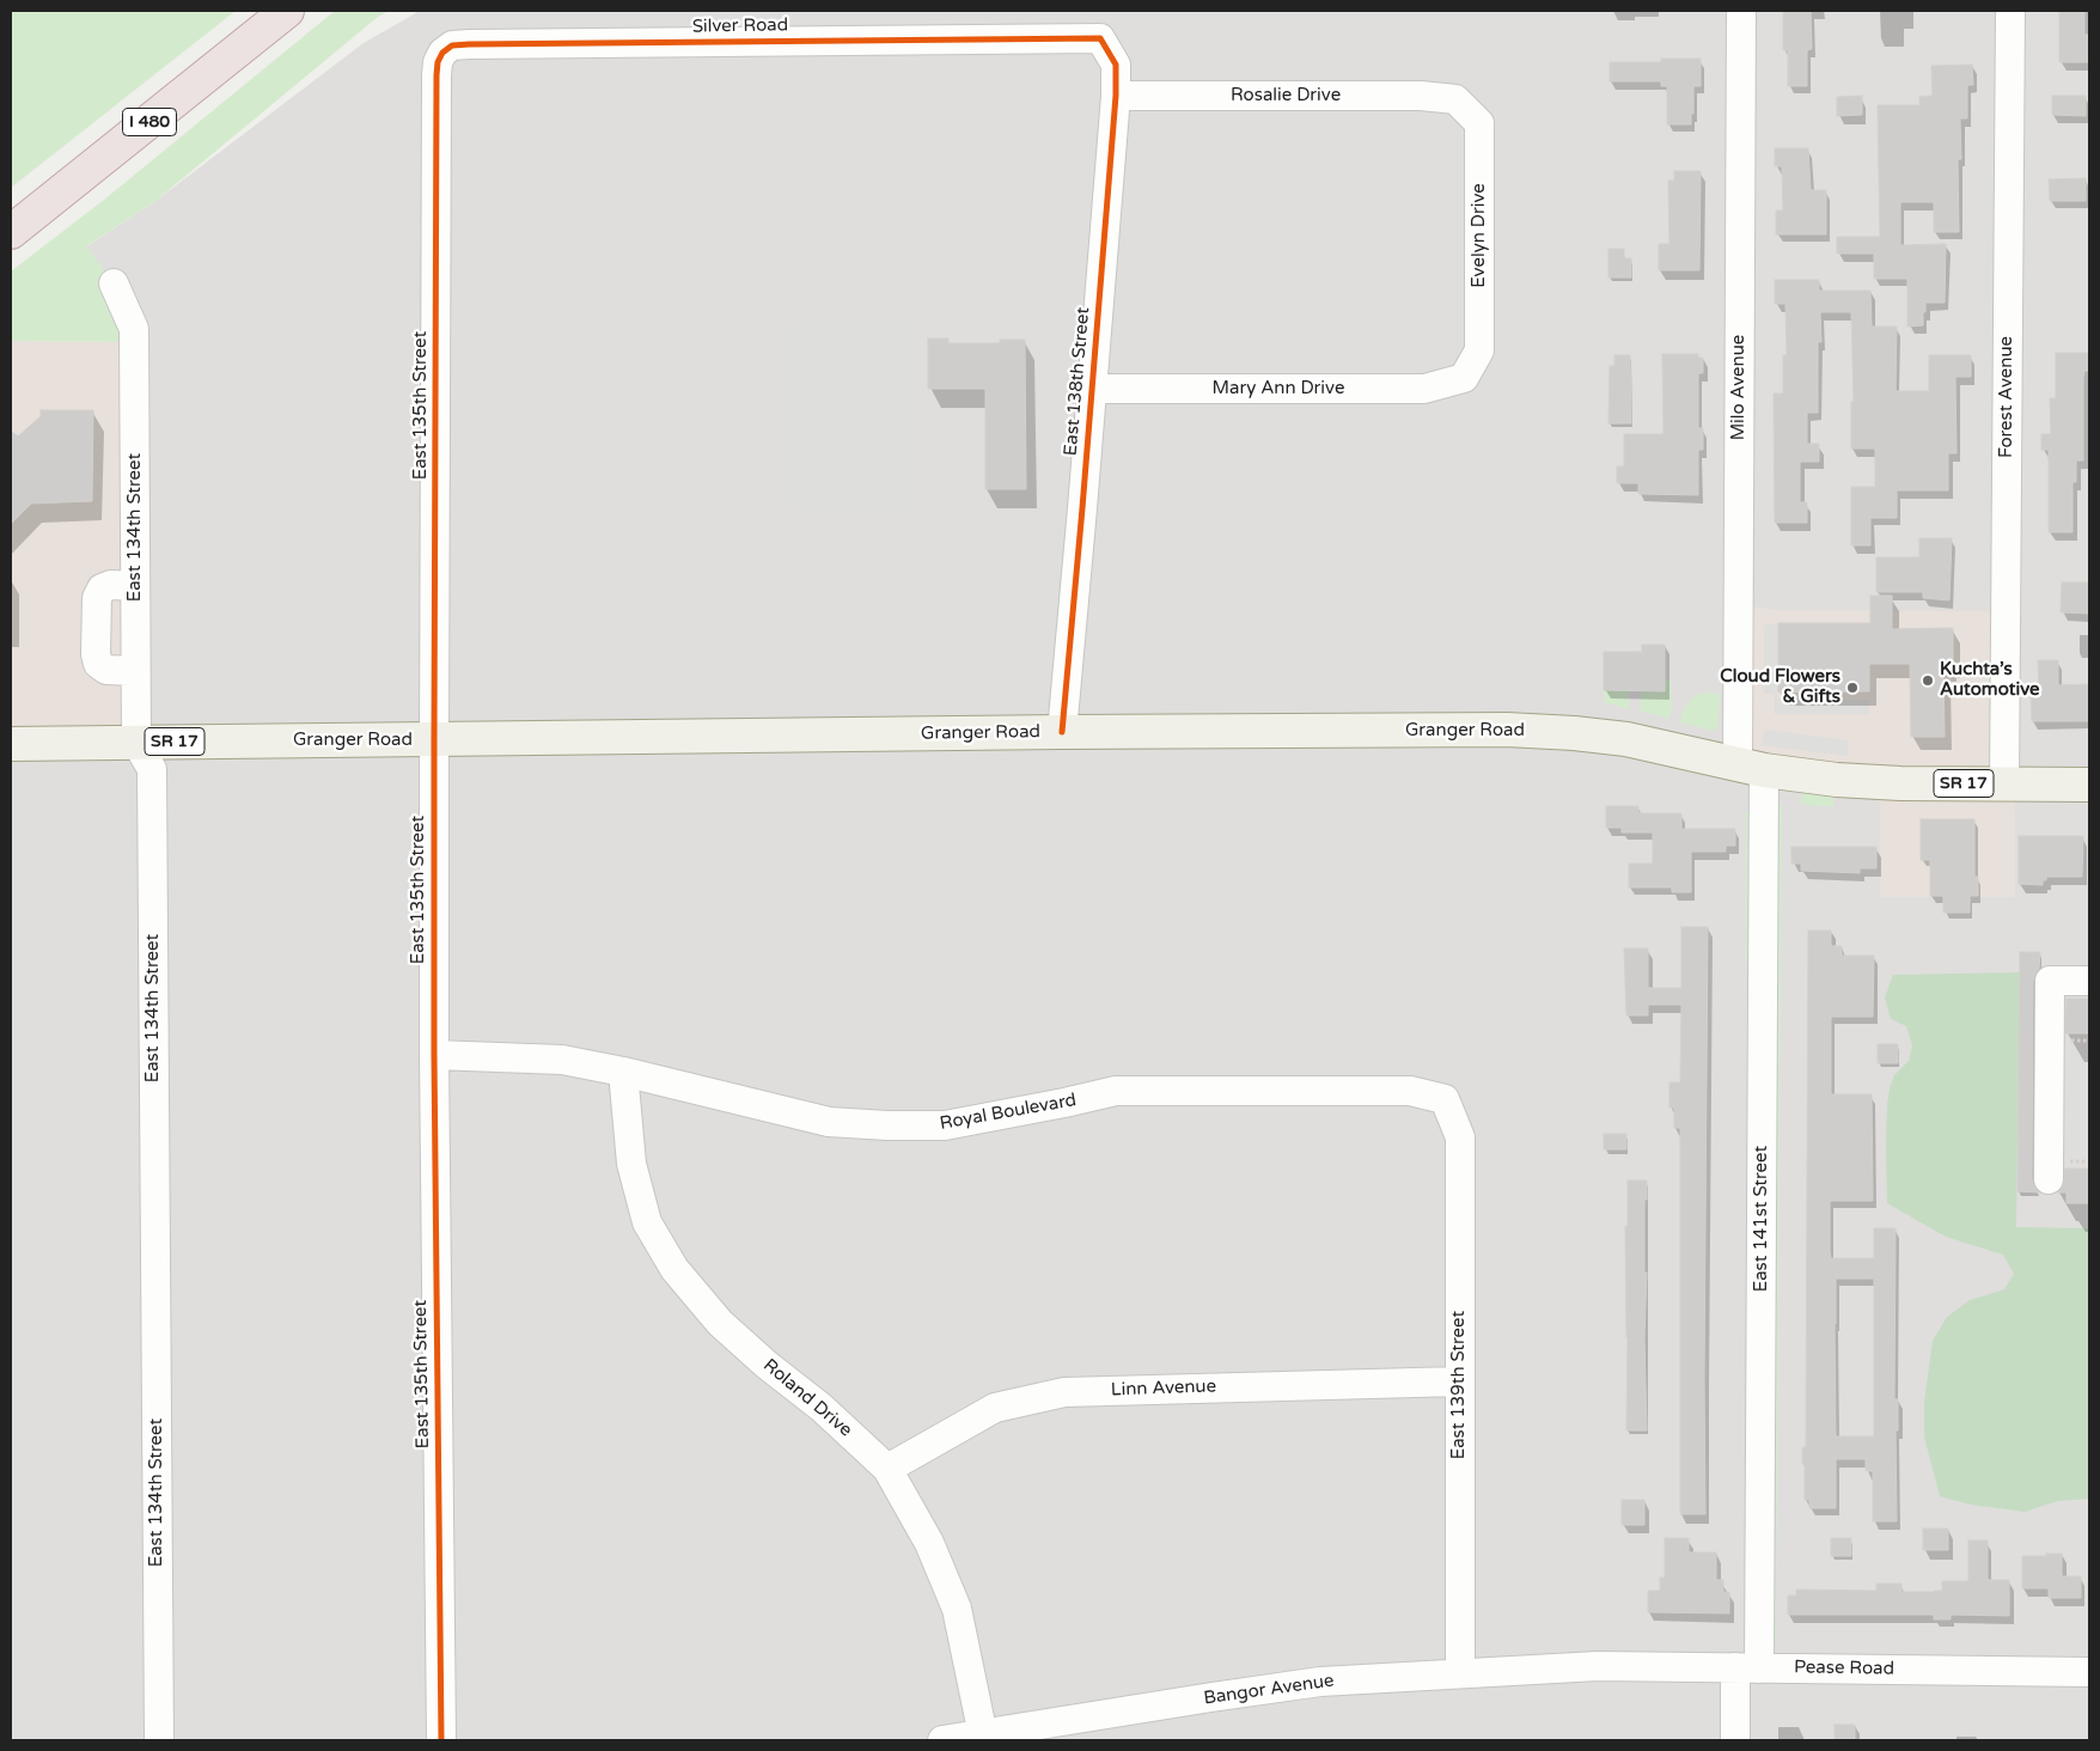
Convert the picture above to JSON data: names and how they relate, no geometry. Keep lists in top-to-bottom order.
{
  "streets": {
    "highway": ["I 480"],
    "main road": ["Granger Road", "SR 17"],
    "street": [
      "Silver Road",
      "Rosalie Drive",
      "Evelyn Drive",
      "East 138th Street",
      "Milo Avenue",
      "Mary Ann Drive",
      "Forest Avenue",
      "East 135th Street",
      "East 134th Street",
      "Royal Boulevard",
      "East 141st Street",
      "East 139th Street",
      "Linn Avenue",
      "Roland Drive",
      "Pease Road",
      "Bangor Avenue"
    ]
  },
  "crossings": [
    ["Silver Road", "East 138th Street"],
    ["Silver Road", "East 135th Street"],
    ["Rosalie Drive", "Evelyn Drive"],
    ["Rosalie Drive", "East 138th Street"],
    ["Evelyn Drive", "Mary Ann Drive"],
    ["East 138th Street", "Mary Ann Drive"],
    ["East 138th Street", "Granger Road"],
    ["Milo Avenue", "Granger Road"],
    ["Milo Avenue", "East 141st Street"],
    ["Forest Avenue", "Granger Road"],
    ["East 135th Street", "Granger Road"],
    ["East 135th Street", "Royal Boulevard"],
    ["East 134th Street", "Granger Road"],
    ["Granger Road", "East 141st Street"],
    ["Royal Boulevard", "East 139th Street"],
    ["Royal Boulevard", "Roland Drive"],
    ["East 141st Street", "Pease Road"],
    ["East 139th Street", "Linn Avenue"],
    ["East 139th Street", "Bangor Avenue"],
    ["Linn Avenue", "Roland Drive"],
    ["Roland Drive", "Bangor Avenue"],
    ["Pease Road", "Bangor Avenue"]
  ],
  "places": ["Kuchta’s Automotive", "Cloud Flowers & Gifts"]
}
